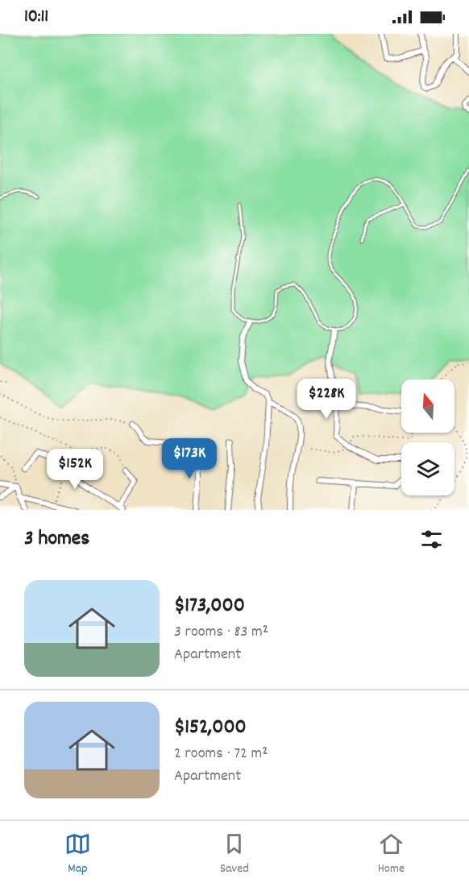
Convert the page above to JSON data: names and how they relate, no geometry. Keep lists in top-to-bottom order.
{
  "north": "top",
  "page": {
    "status": "10:11",
    "price": ["$228K", "$173K", "$152K"],
    "heading": "3 homes",
    "list": [
      {
        "name": "$173,000",
        "note": "3 rooms · 83 m² · Apartment"
      },
      {
        "name": "$152,000",
        "note": "2 rooms · 72 m² · Apartment"
      }
    ],
    "tabs": ["Map", "Saved", "Home"]
  }
}
